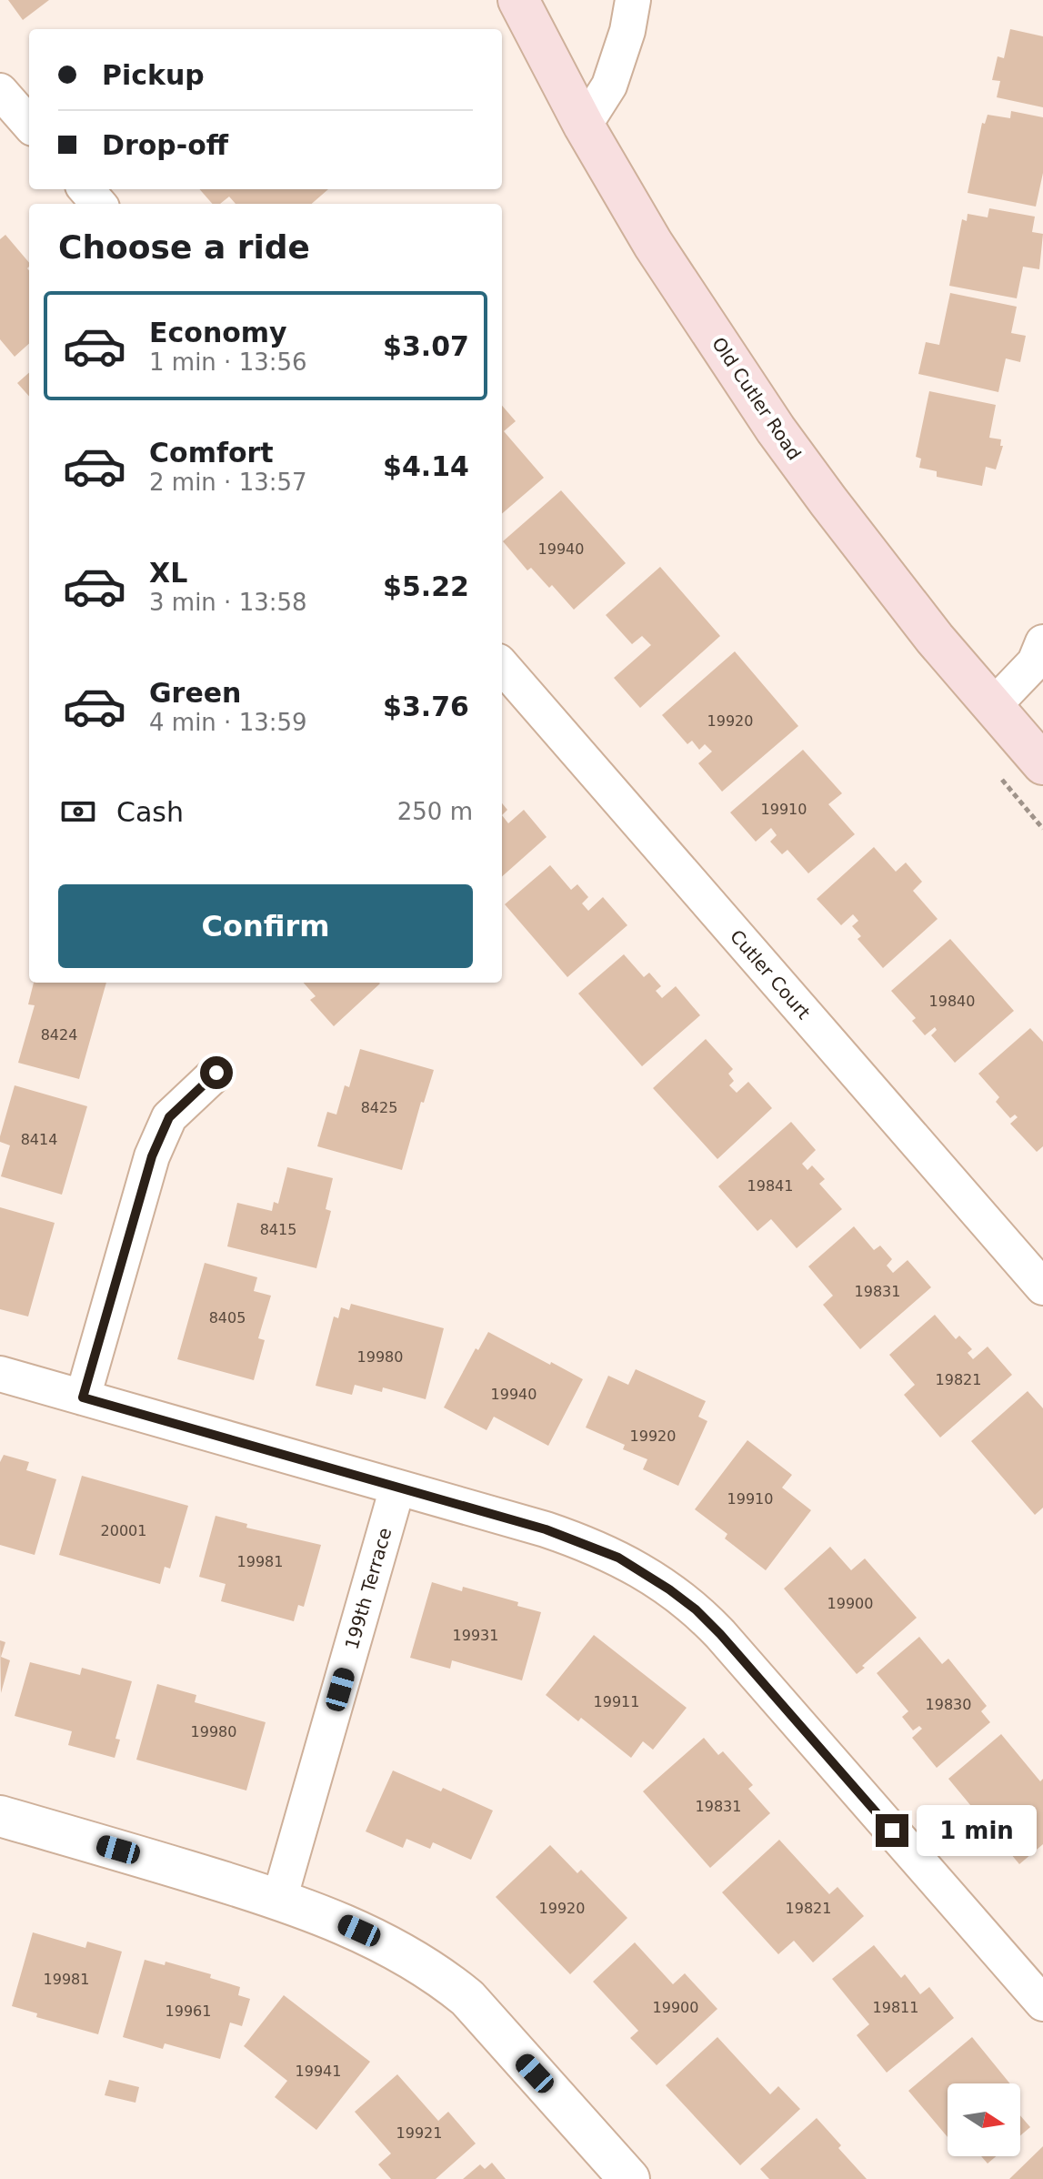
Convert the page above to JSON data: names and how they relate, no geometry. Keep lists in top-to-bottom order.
{
  "streets": {
    "main road": ["Old Cutler Road"],
    "street": ["Cutler Court", "199th Terrace"]
  },
  "house_numbers": [
    "19940",
    "19920",
    "19910",
    "19840",
    "8424",
    "8425",
    "8414",
    "19841",
    "8415",
    "19831",
    "8405",
    "19980",
    "19821",
    "19940",
    "19920",
    "19910",
    "20001",
    "19981",
    "19900",
    "19931",
    "19911",
    "19830",
    "19980",
    "19831",
    "19920",
    "19821",
    "19981",
    "19900",
    "19811",
    "19961",
    "19941",
    "19921"
  ],
  "north": "right",
  "page": {
    "banner": ["Pickup", "Drop-off"],
    "heading": "Choose a ride",
    "list": [
      {
        "name": "Economy",
        "note": "1 min · 13:56",
        "value": "$3.07"
      },
      {
        "name": "Comfort",
        "note": "2 min · 13:57",
        "value": "$4.14"
      },
      {
        "name": "XL",
        "note": "3 min · 13:58",
        "value": "$5.22"
      },
      {
        "name": "Green",
        "note": "4 min · 13:59",
        "value": "$3.76"
      }
    ],
    "pay": ["Cash", "250 m"],
    "buttons": "Confirm",
    "bubble": "1 min"
  }
}
